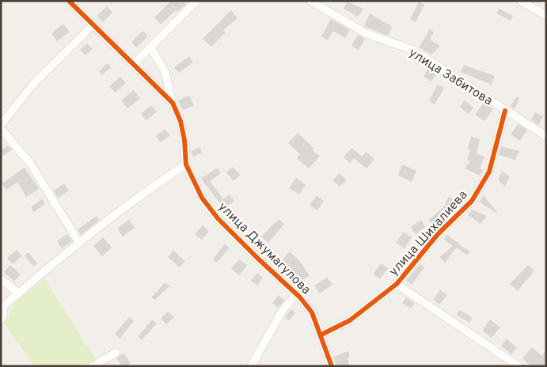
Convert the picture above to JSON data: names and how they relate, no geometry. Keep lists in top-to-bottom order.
{
  "streets": {
    "street": ["улица Забитова", "улица Шихалиева", "улица Джумагулова"]
  },
  "crossings": [
    ["улица Забитова", "улица Шихалиева"],
    ["улица Шихалиева", "улица Джумагулова"]
  ]
}
